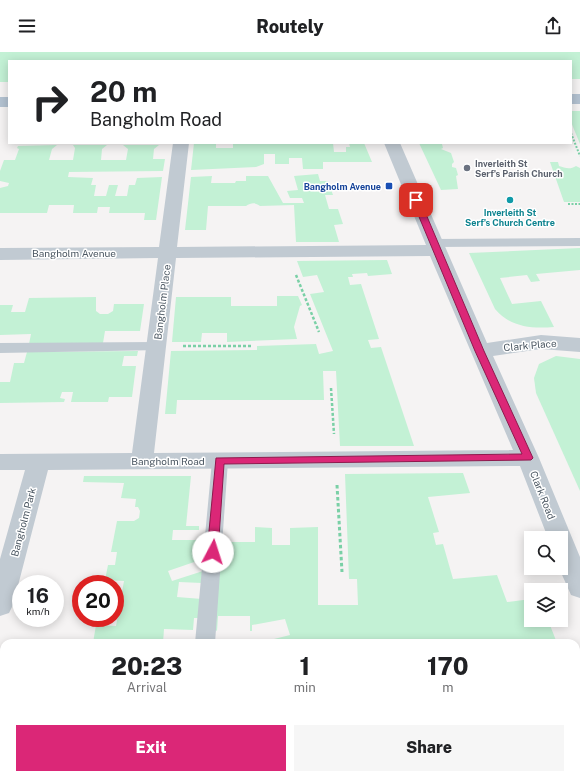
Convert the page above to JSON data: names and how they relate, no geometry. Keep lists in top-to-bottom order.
{
  "streets": {
    "street": [
      "Bangholm Avenue",
      "Bangholm Place",
      "Clark Place",
      "Bangholm Road",
      "Clark Road",
      "Bangholm Park"
    ]
  },
  "crossings": [
    ["Bangholm Avenue", "Bangholm Place"],
    ["Bangholm Avenue", "Clark Road"],
    ["Bangholm Place", "Bangholm Road"],
    ["Clark Place", "Clark Road"],
    ["Bangholm Road", "Clark Road"],
    ["Bangholm Road", "Bangholm Park"]
  ],
  "places": {
    "other": ["Inverleith St Serf's Parish Church", "Inverleith St Serf's Church Centre"],
    "transit": ["Bangholm Avenue"]
  },
  "page": {
    "header": "Routely",
    "turn": ["20 m", "Bangholm Road"],
    "speed": "16 km/h",
    "limit": "20",
    "eta": [
      "20:23",
      "Arrival",
      "1",
      "min",
      "170",
      "m"
    ],
    "buttons": ["Exit", "Share"]
  }
}
